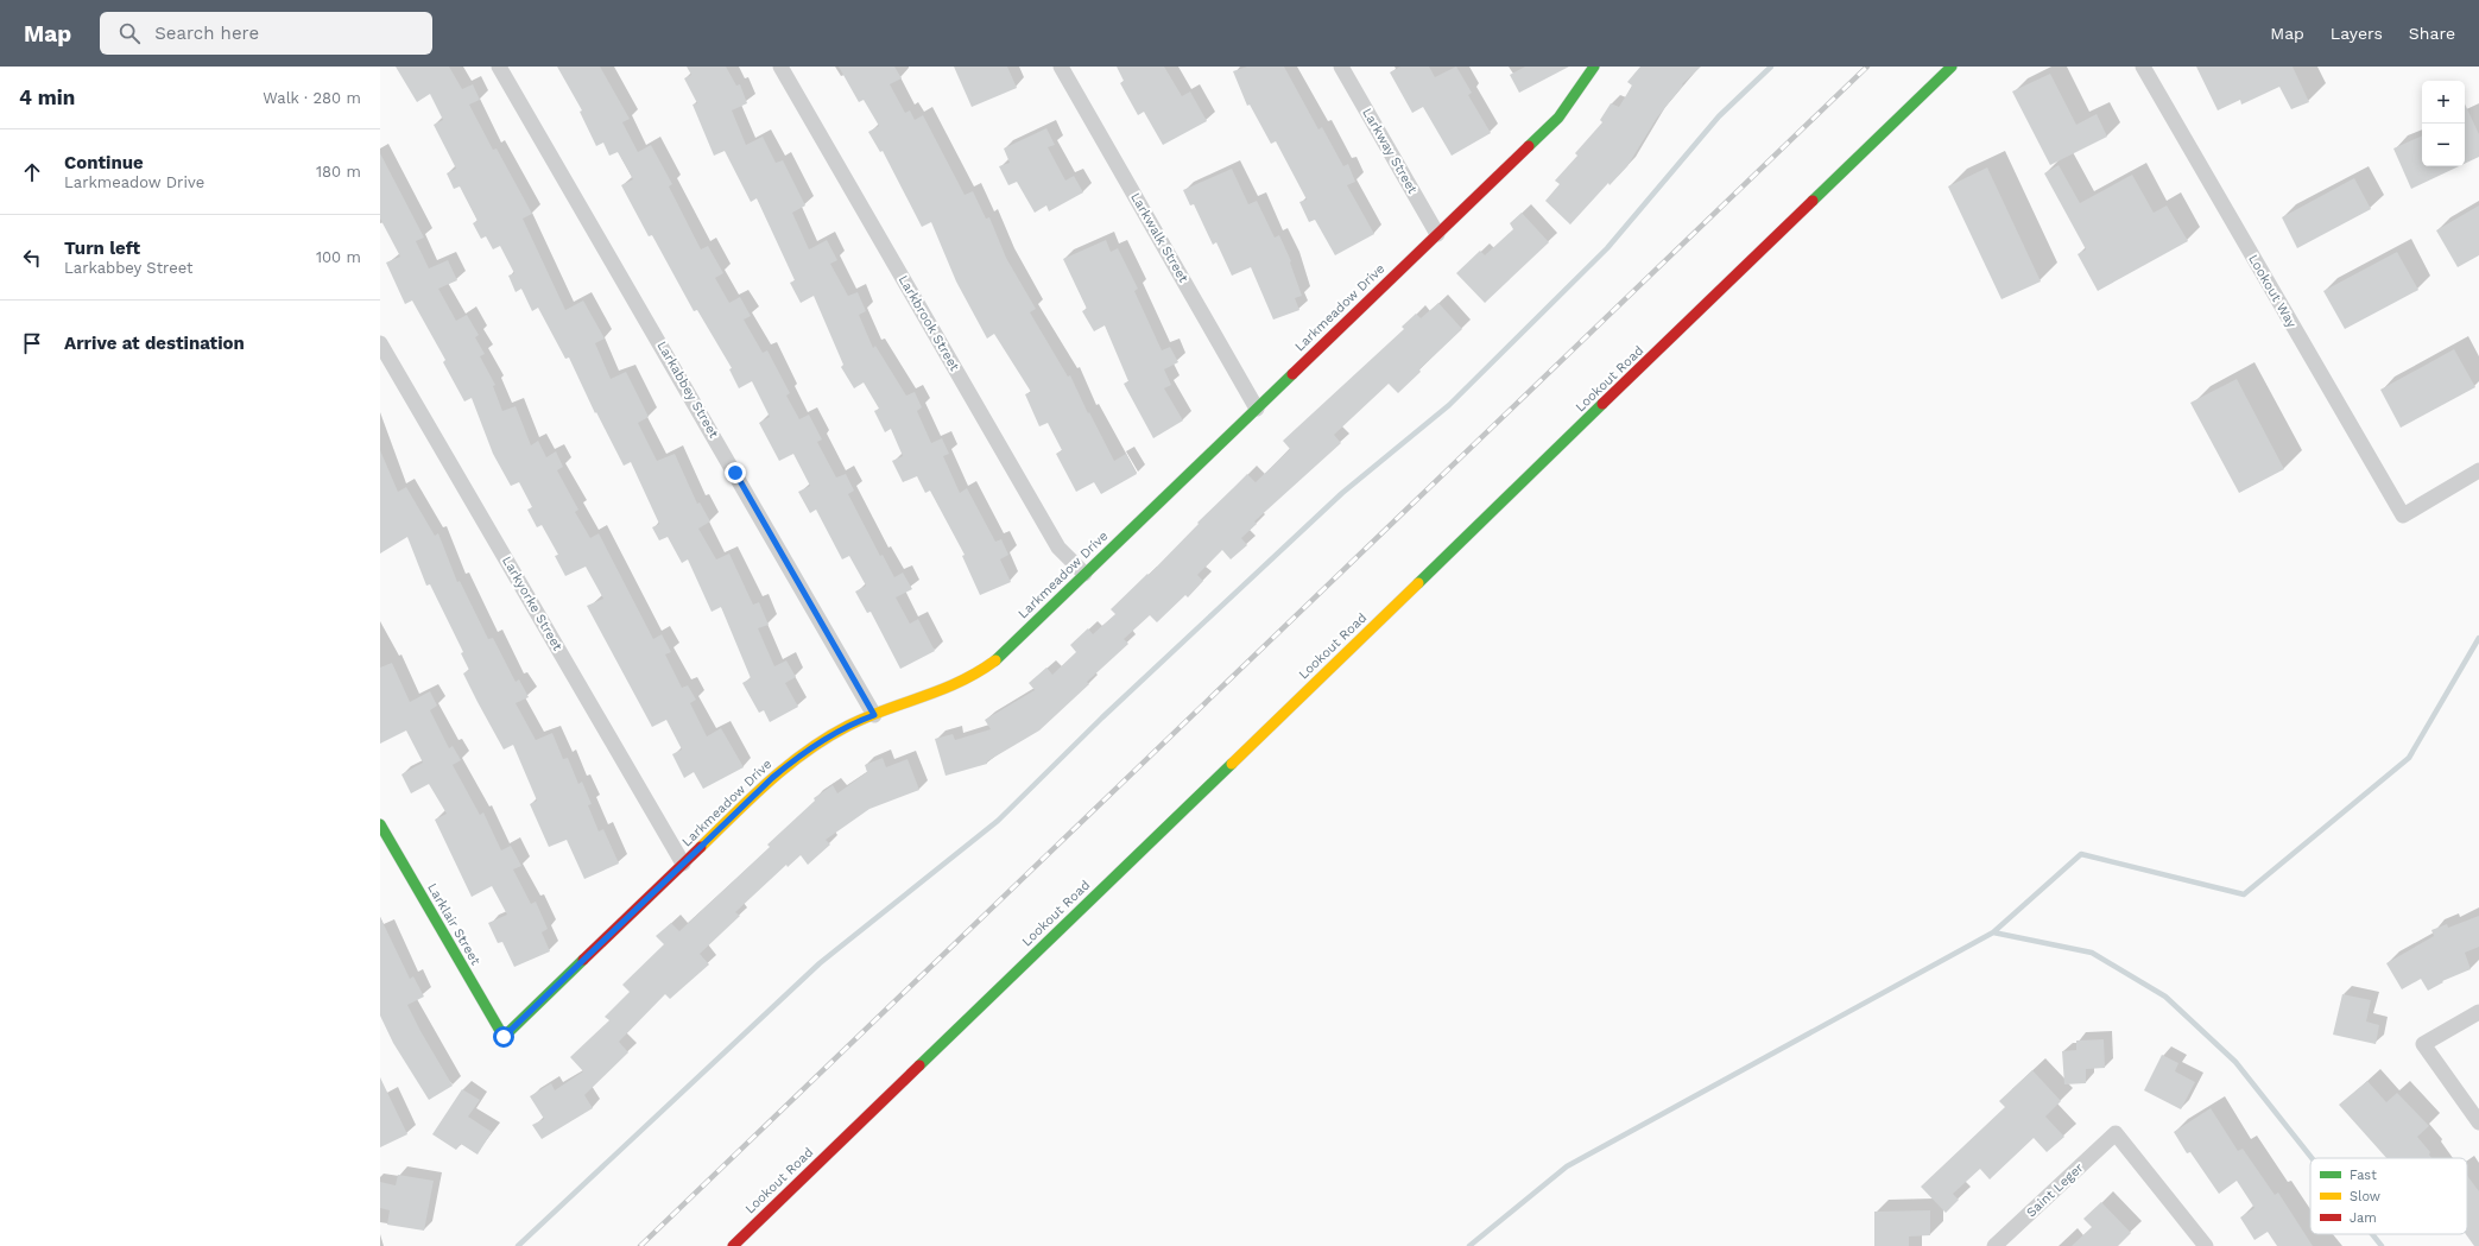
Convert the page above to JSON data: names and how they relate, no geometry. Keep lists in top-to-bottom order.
{
  "streets": {
    "street": [
      "Larkway Street",
      "Larkwalk Street",
      "Lookout Way",
      "Larkmeadow Drive",
      "Larkbrook Street",
      "Lookout Road",
      "Larkabbey Street",
      "Larkyorke Street",
      "Larklair Street",
      "Saint Leger"
    ]
  },
  "crossings": [
    ["Larkway Street", "Larkmeadow Drive"],
    ["Larkwalk Street", "Larkmeadow Drive"],
    ["Larkmeadow Drive", "Larkbrook Street"],
    ["Larkmeadow Drive", "Larkabbey Street"],
    ["Larkmeadow Drive", "Larkyorke Street"],
    ["Larkmeadow Drive", "Larklair Street"]
  ],
  "legend": ["Fast", "Slow", "Jam"],
  "page": {
    "header": "Map",
    "search": "Search here",
    "nav": ["Map", "Layers", "Share"],
    "heading": ["4 min", "Walk · 280 m"],
    "map_buttons": ["+", "−"],
    "list": [
      ["Continue", "Larkmeadow Drive", "180 m"],
      ["Turn left", "Larkabbey Street", "100 m"],
      "Arrive at destination"
    ]
  }
}
